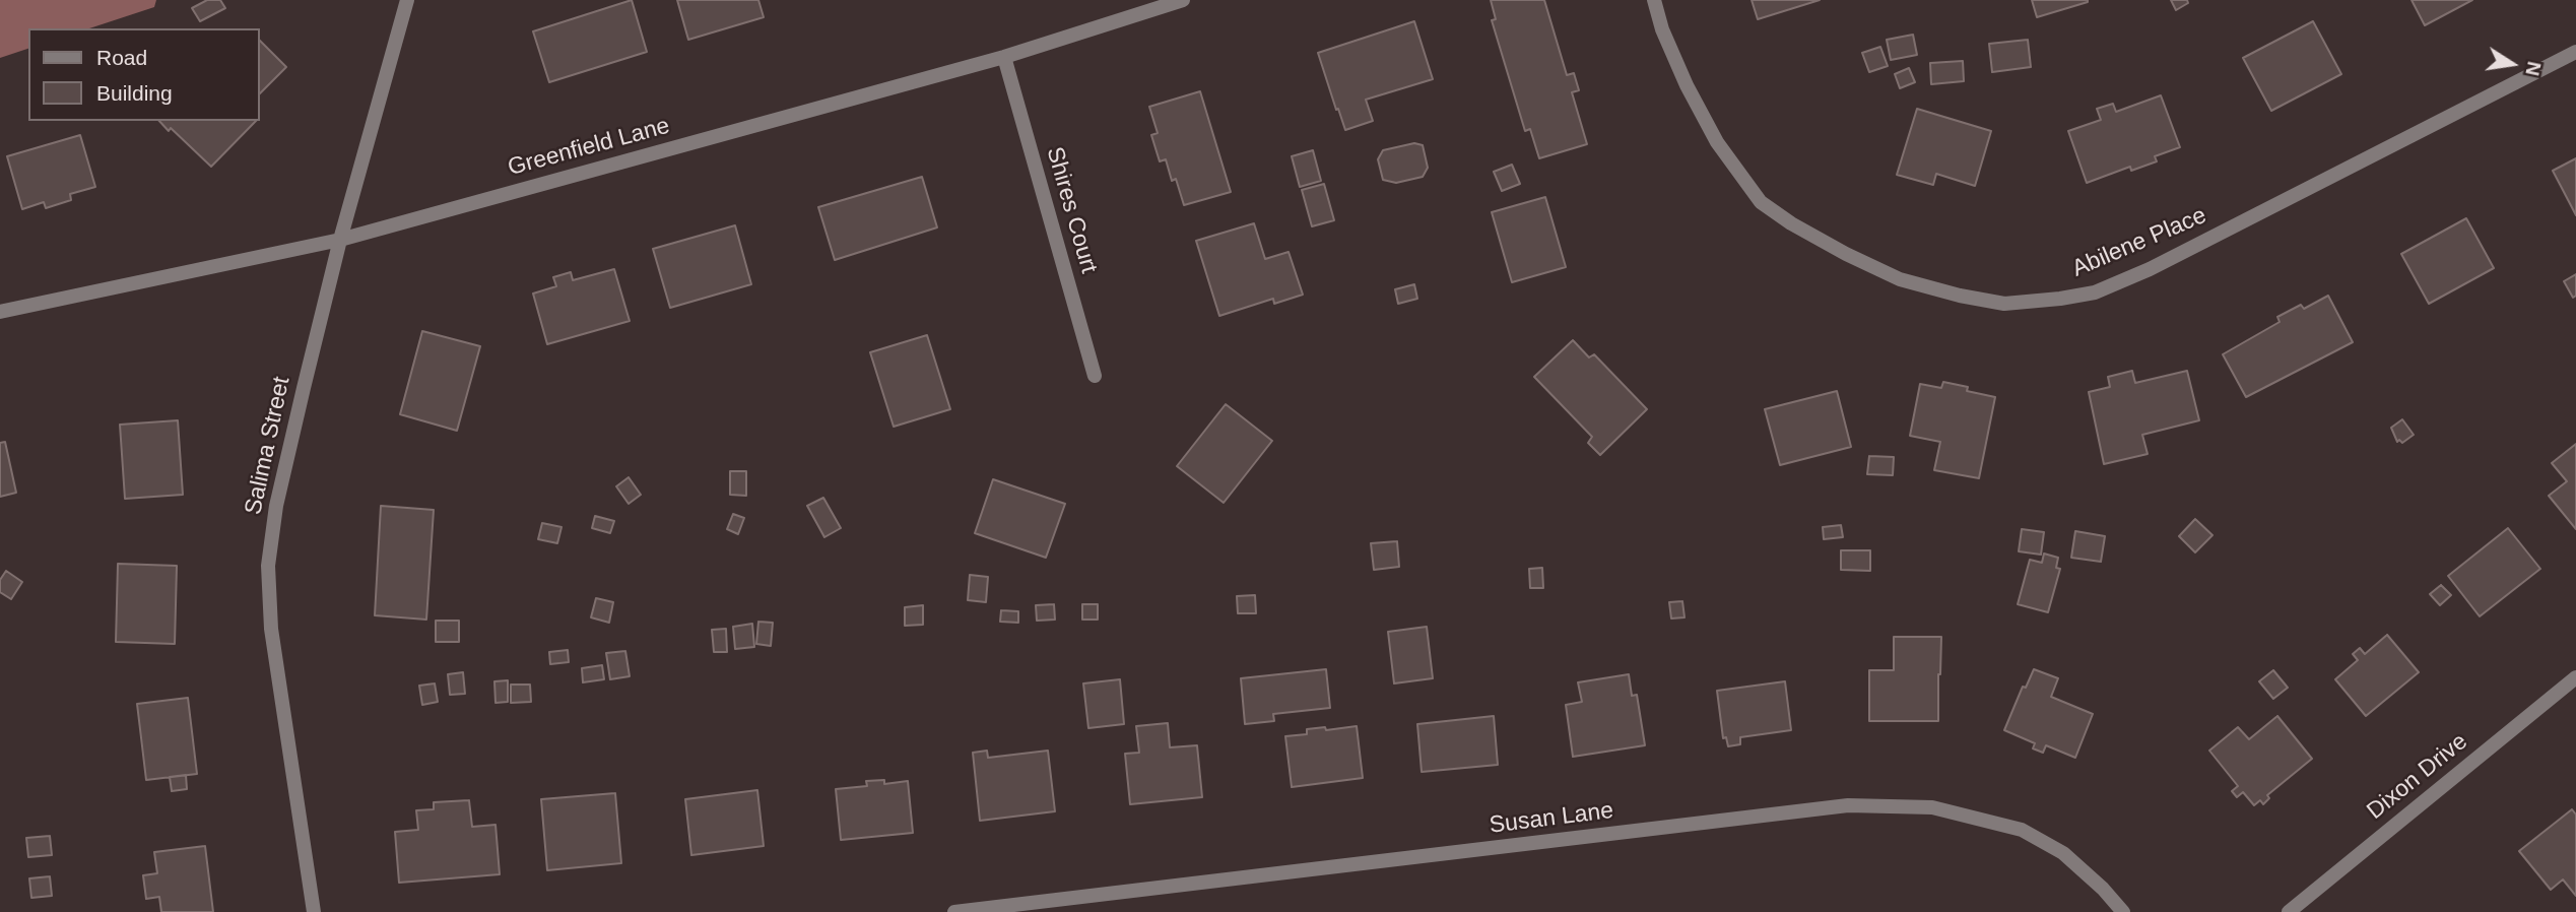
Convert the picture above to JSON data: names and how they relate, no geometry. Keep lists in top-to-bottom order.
{
  "streets": {
    "street": [
      "Greenfield Lane",
      "Shires Court",
      "Abilene Place",
      "Salima Street",
      "Dixon Drive",
      "Susan Lane"
    ]
  },
  "crossings": [
    ["Greenfield Lane", "Shires Court"],
    ["Greenfield Lane", "Salima Street"]
  ],
  "legend": ["Road", "Building"],
  "north": "right"
}
